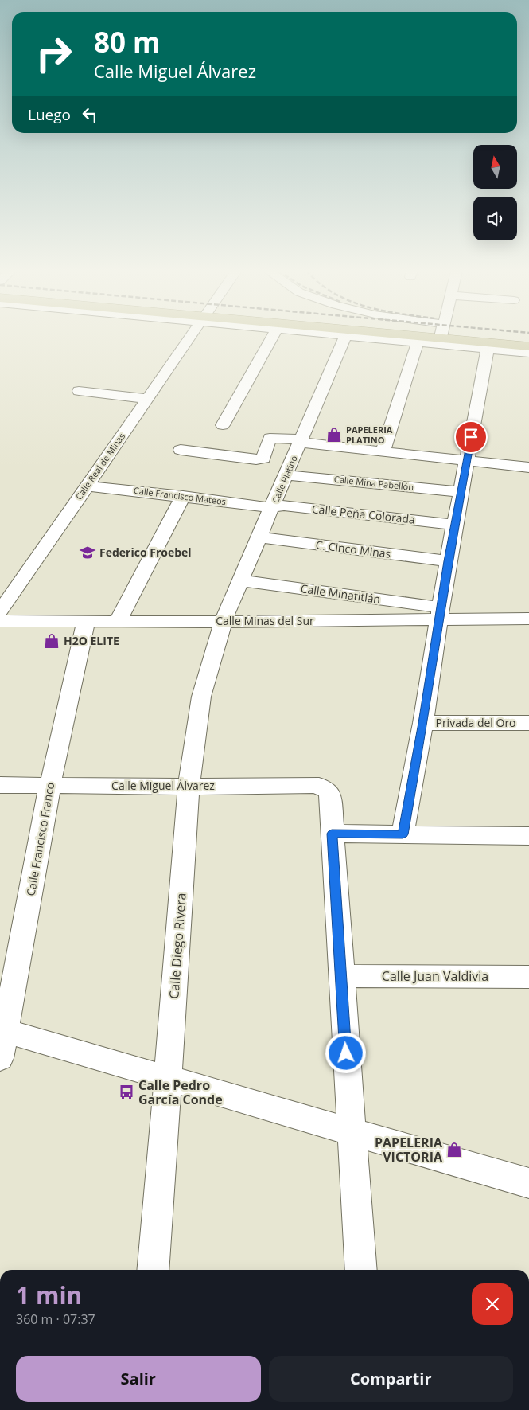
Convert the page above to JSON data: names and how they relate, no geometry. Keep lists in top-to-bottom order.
{
  "streets": {
    "street": [
      "Calle Real de Minas",
      "Calle Platino",
      "Calle Mina Pabellón",
      "Calle Francisco Mateos",
      "Calle Peña Colorada",
      "C. Cinco Minas",
      "Calle Minatitlán",
      "Calle Minas del Sur",
      "Privada del Oro",
      "Calle Miguel Álvarez",
      "Calle Francisco Franco",
      "Calle Diego Rivera",
      "Calle Juan Valdivia"
    ]
  },
  "crossings": [
    ["Calle Real de Minas", "Calle Francisco Mateos"],
    ["Calle Platino", "Calle Mina Pabellón"],
    ["Calle Platino", "Calle Francisco Mateos"],
    ["Calle Platino", "Calle Peña Colorada"],
    ["Calle Platino", "C. Cinco Minas"],
    ["Calle Platino", "Calle Minatitlán"],
    ["Calle Platino", "Calle Minas del Sur"],
    ["Calle Platino", "Calle Diego Rivera"],
    ["Calle Francisco Mateos", "Calle Peña Colorada"],
    ["Calle Minatitlán", "Calle Minas del Sur"],
    ["Calle Minas del Sur", "Calle Francisco Franco"],
    ["Calle Minas del Sur", "Calle Diego Rivera"],
    ["Calle Miguel Álvarez", "Calle Francisco Franco"],
    ["Calle Miguel Álvarez", "Calle Diego Rivera"]
  ],
  "places": {
    "shop": ["PAPELERIA PLATINO", "H2O ELITE", "PAPELERIA VICTORIA"],
    "school or university": ["Federico Froebel"],
    "bus stop": ["Calle Pedro García Conde"]
  },
  "north": "top",
  "page": {
    "turn": ["80 m", "Calle Miguel Álvarez"],
    "then": "Luego",
    "heading": ["1 min", "360 m · 07:37"],
    "buttons": ["Salir", "Compartir"]
  }
}
